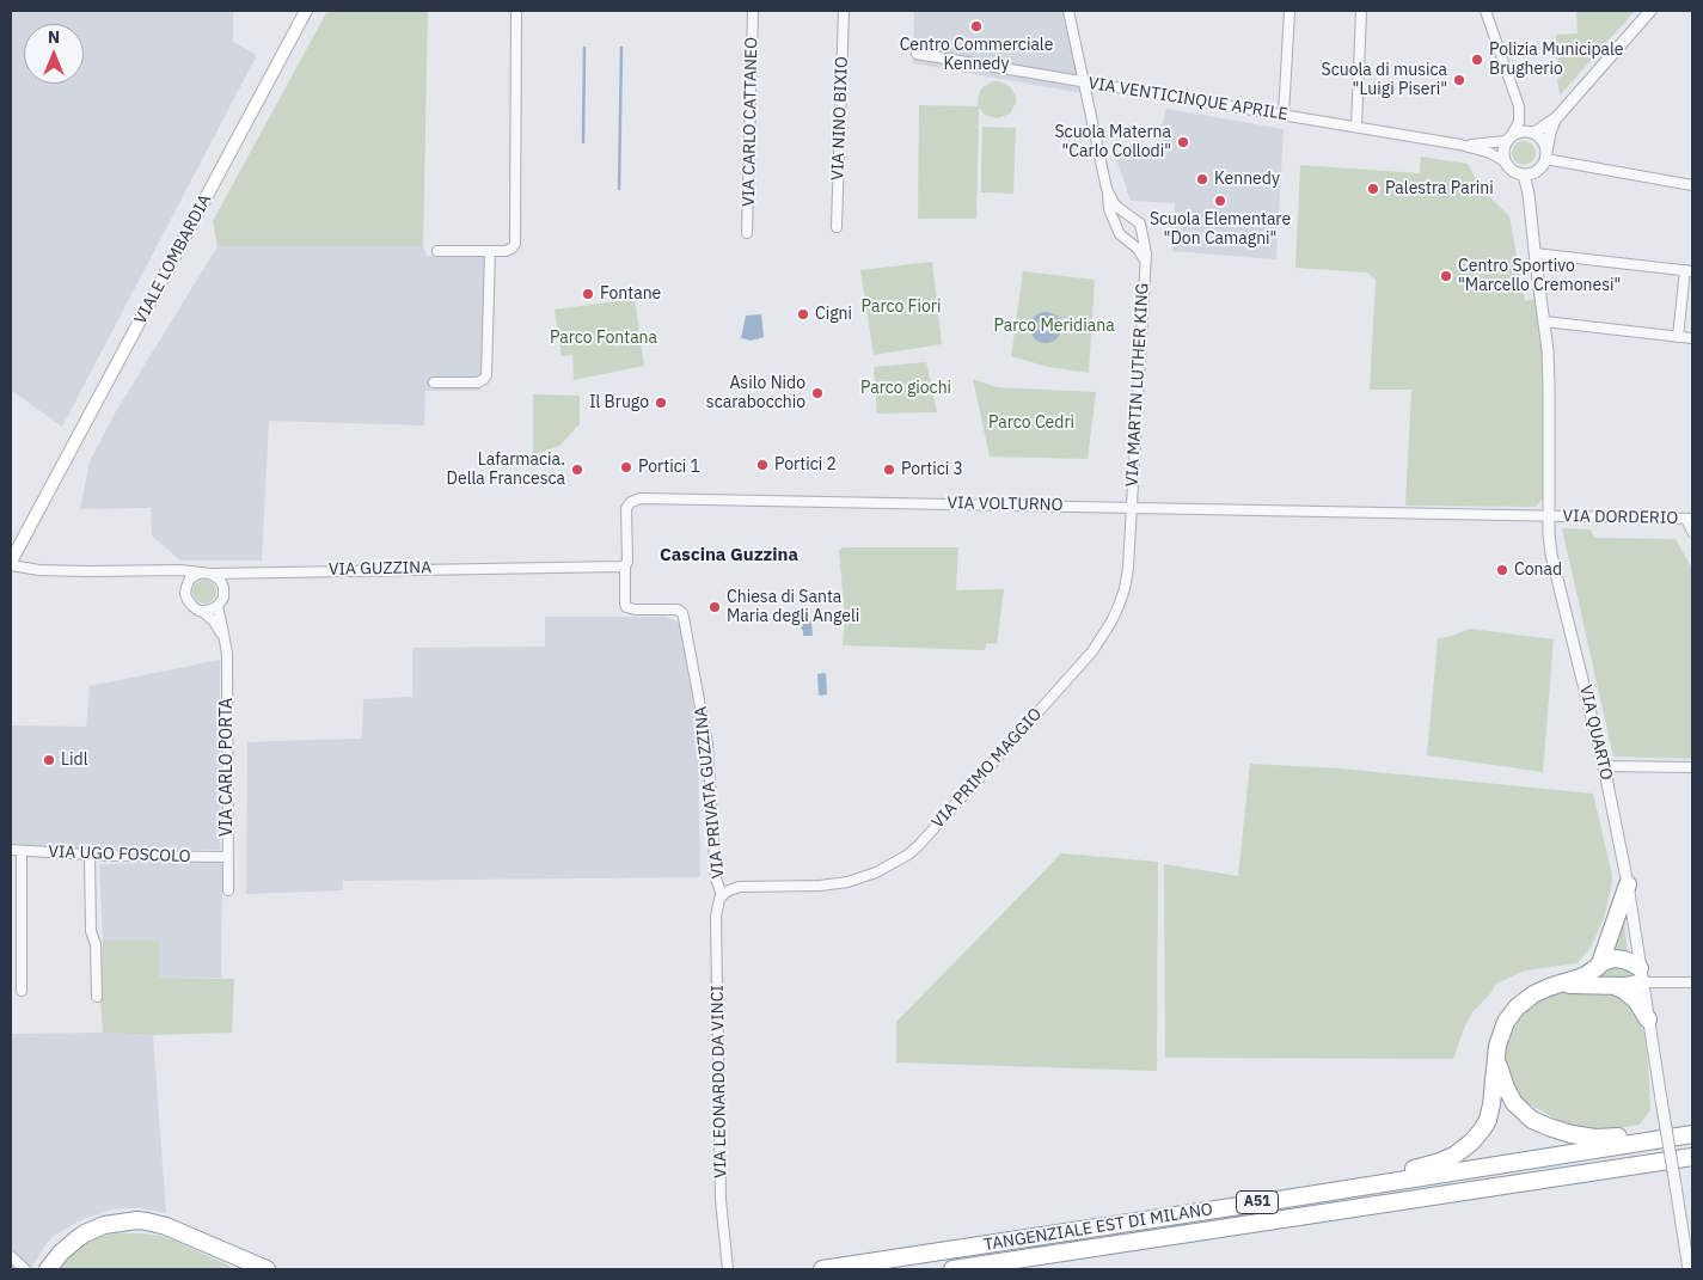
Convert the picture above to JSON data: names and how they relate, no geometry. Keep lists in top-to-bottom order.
{
  "streets": {
    "highway": ["A51", "TANGENZIALE EST DI MILANO"],
    "main road": ["VIALE LOMBARDIA"],
    "street": [
      "VIA VENTICINQUE APRILE",
      "VIA NINO BIXIO",
      "VIA CARLO CATTANEO",
      "VIA MARTIN LUTHER KING",
      "VIA VOLTURNO",
      "VIA DORDERIO",
      "VIA GUZZINA",
      "VIA QUARTO",
      "VIA CARLO PORTA",
      "VIA PRIMO MAGGIO",
      "VIA PRIVATA GUZZINA",
      "VIA UGO FOSCOLO",
      "VIA LEONARDO DA VINCI"
    ]
  },
  "crossings": [
    ["VIA VENTICINQUE APRILE", "VIA QUARTO"],
    ["VIALE LOMBARDIA", "VIA GUZZINA"],
    ["VIA MARTIN LUTHER KING", "VIA VOLTURNO"],
    ["VIA MARTIN LUTHER KING", "VIA PRIMO MAGGIO"],
    ["VIA VOLTURNO", "VIA DORDERIO"],
    ["VIA VOLTURNO", "VIA GUZZINA"],
    ["VIA VOLTURNO", "VIA QUARTO"],
    ["VIA VOLTURNO", "VIA PRIMO MAGGIO"],
    ["VIA VOLTURNO", "VIA PRIVATA GUZZINA"],
    ["VIA DORDERIO", "VIA QUARTO"],
    ["VIA GUZZINA", "VIA CARLO PORTA"],
    ["VIA GUZZINA", "VIA PRIVATA GUZZINA"],
    ["VIA CARLO PORTA", "VIA UGO FOSCOLO"],
    ["VIA PRIMO MAGGIO", "VIA PRIVATA GUZZINA"],
    ["VIA PRIMO MAGGIO", "VIA LEONARDO DA VINCI"],
    ["VIA PRIVATA GUZZINA", "VIA LEONARDO DA VINCI"]
  ],
  "districts": ["Cascina Guzzina"],
  "parks": [
    "Parco Fiori",
    "Parco Meridiana",
    "Parco Fontana",
    "Parco giochi",
    "Parco Cedri"
  ],
  "places": [
    "Centro Commerciale Kennedy",
    "Polizia Municipale Brugherio",
    "Scuola di musica \"Luigi Piseri\"",
    "Scuola Materna \"Carlo Collodi\"",
    "Kennedy",
    "Palestra Parini",
    "Scuola Elementare \"Don Camagni\"",
    "Centro Sportivo \"Marcello Cremonesi\"",
    "Fontane",
    "Cigni",
    "Asilo Nido scarabocchio",
    "Il Brugo",
    "Portici 2",
    "Portici 1",
    "Lafarmacia. Della Francesca",
    "Portici 3",
    "Conad",
    "Chiesa di Santa Maria degli Angeli",
    "Lidl"
  ],
  "north": "top"
}
